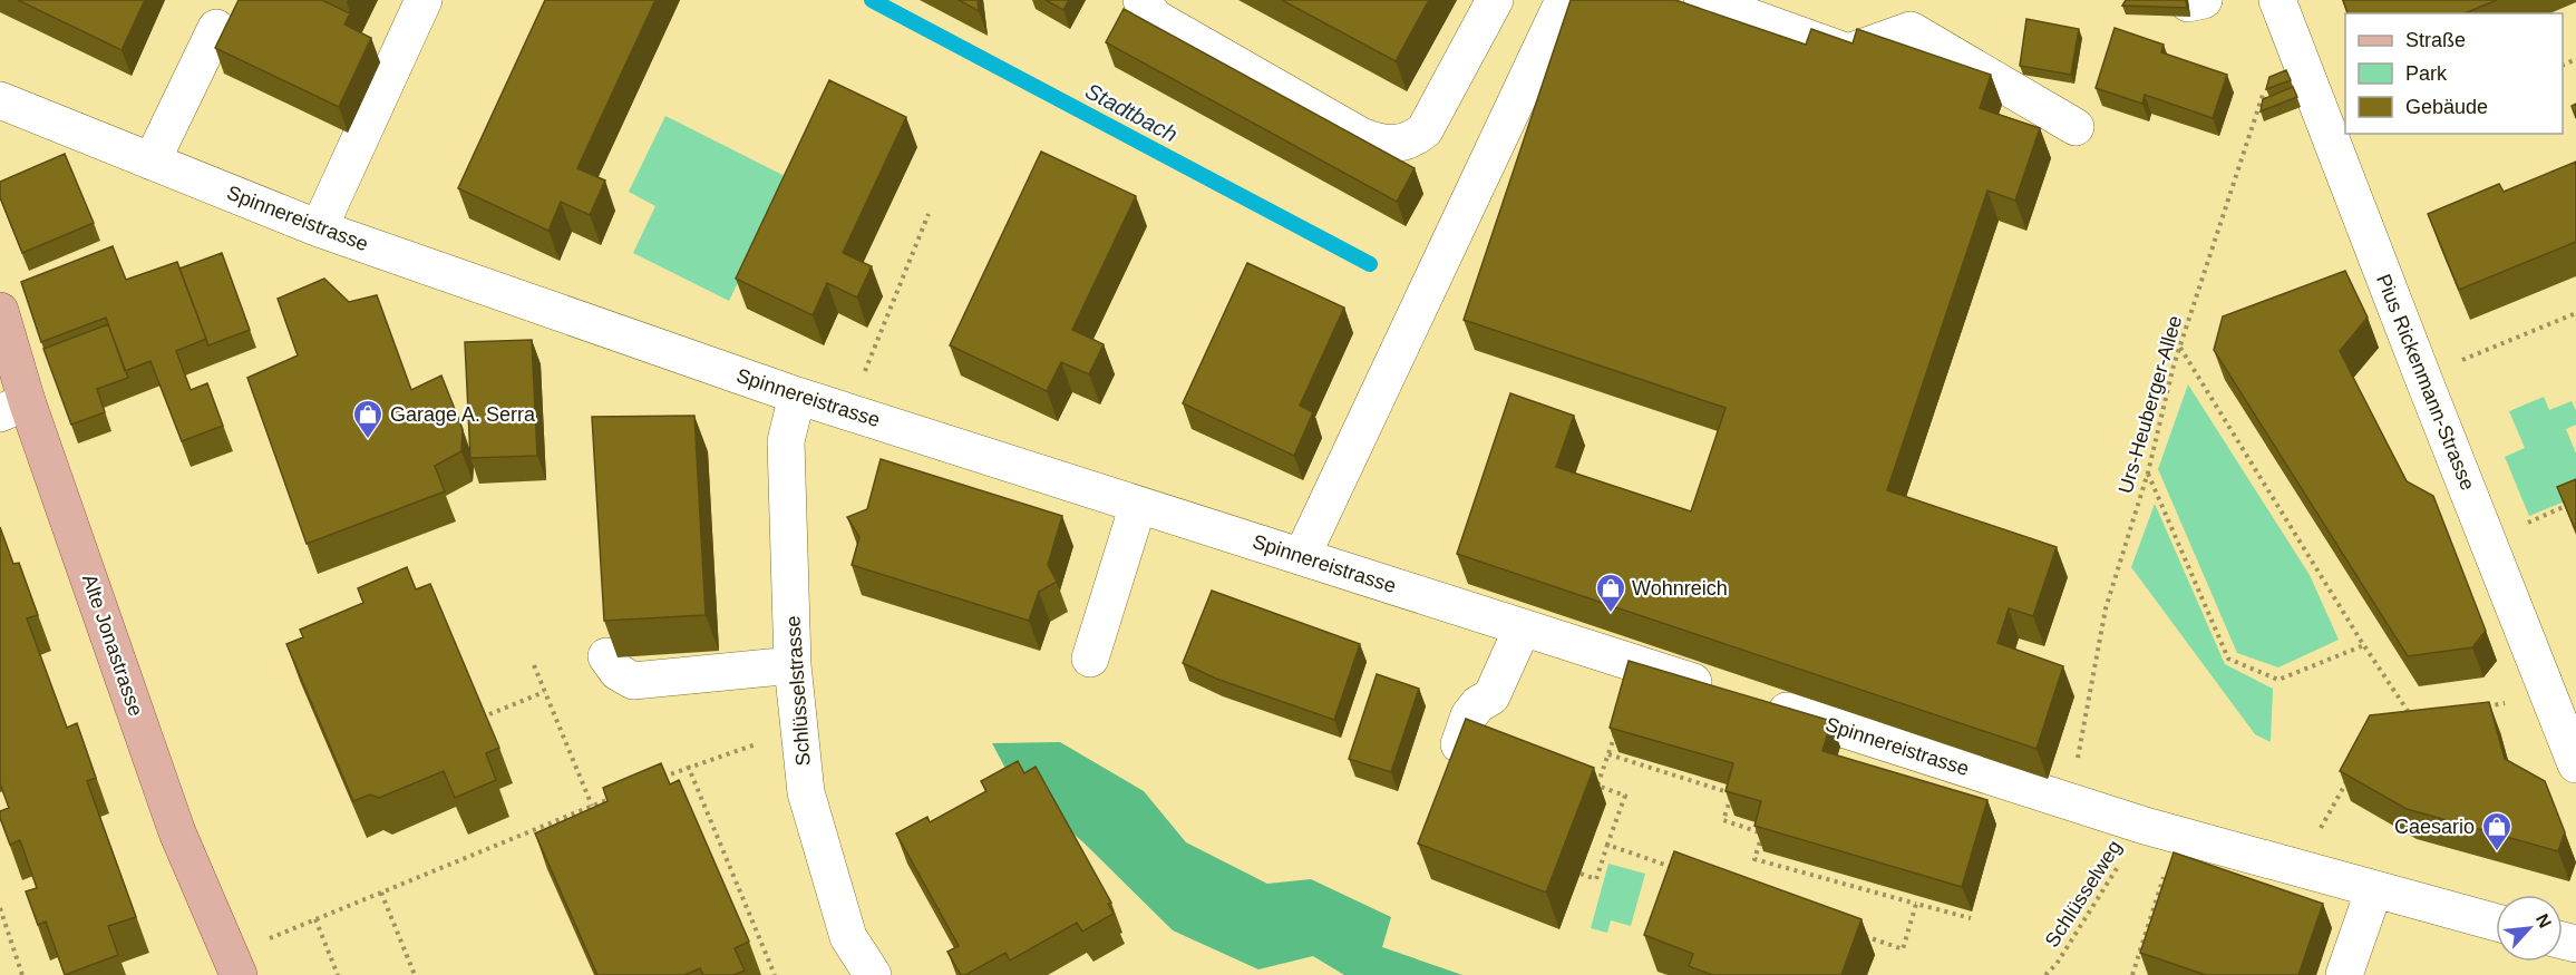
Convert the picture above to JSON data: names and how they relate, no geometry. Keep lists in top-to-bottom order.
{
  "streets": {
    "main road": ["Alte Jonastrasse"],
    "street": ["Spinnereistrasse", "Pius Rickenmann-Strasse", "Schlüsselstrasse"],
    "path": ["Urs-Heuberger-Allee", "Schlüsselweg"]
  },
  "crossings": [
    ["Spinnereistrasse", "Urs-Heuberger-Allee"],
    ["Spinnereistrasse", "Schlüsselstrasse"],
    ["Spinnereistrasse", "Schlüsselweg"],
    ["Pius Rickenmann-Strasse", "Urs-Heuberger-Allee"]
  ],
  "water": ["Stadtbach"],
  "places": {
    "shop": ["Garage A. Serra", "Wohnreich", "Caesario"]
  },
  "legend": ["Straße", "Park", "Gebäude"],
  "north": "top right"
}
